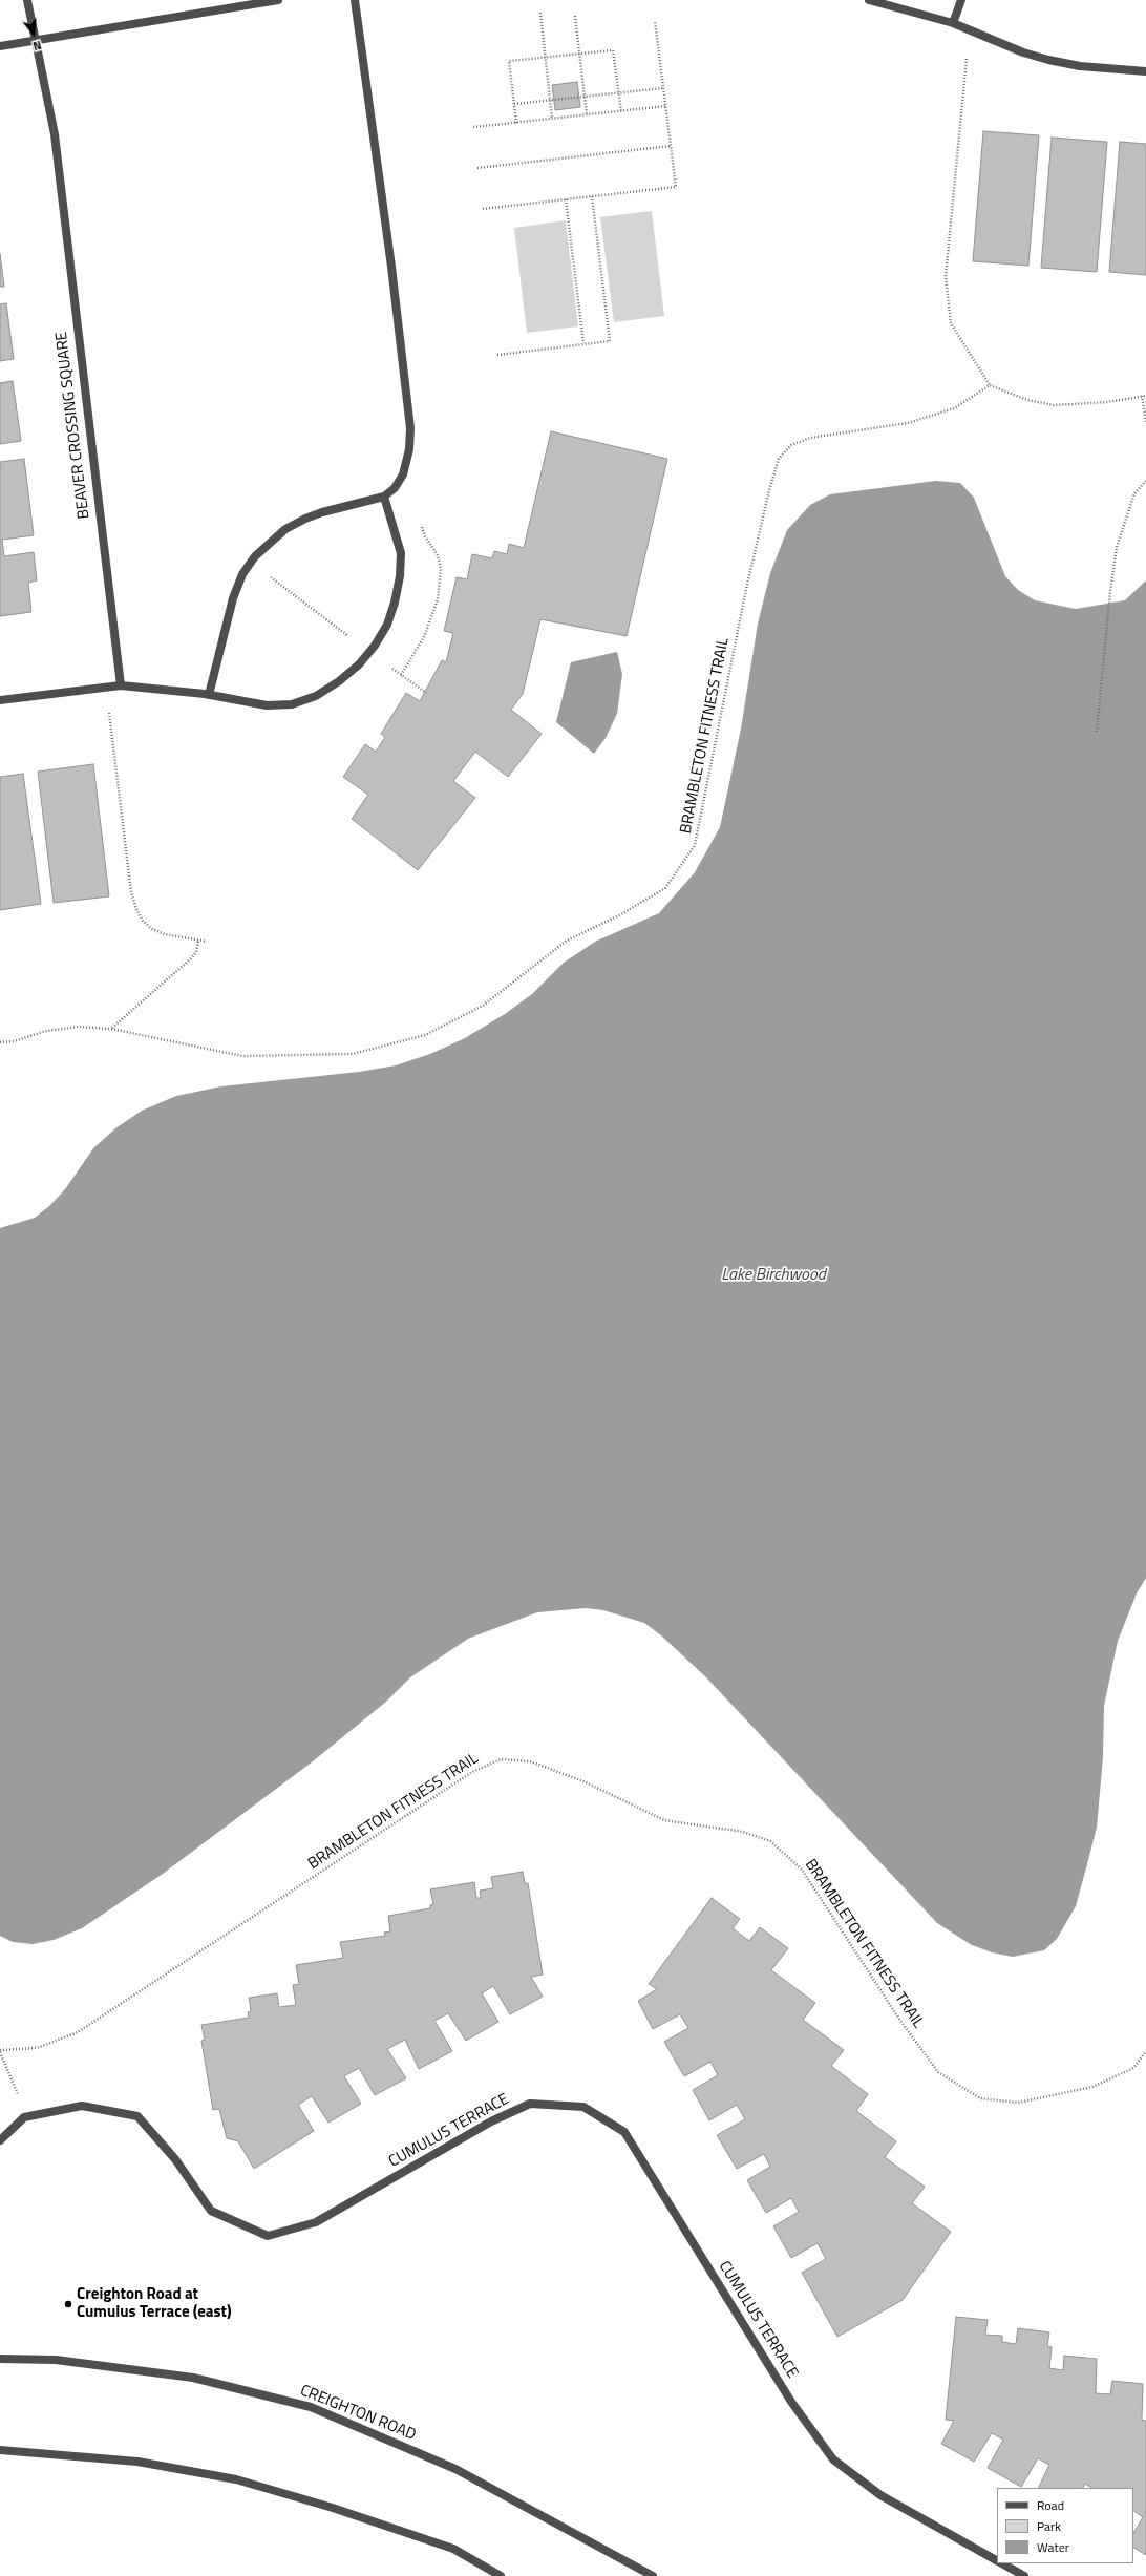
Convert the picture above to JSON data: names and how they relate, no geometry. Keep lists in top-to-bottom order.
{
  "streets": {
    "street": ["BEAVER CROSSING SQUARE", "CUMULUS TERRACE", "CREIGHTON ROAD"],
    "path": ["BRAMBLETON FITNESS TRAIL"]
  },
  "water": ["Lake Birchwood"],
  "places": ["Creighton Road at Cumulus Terrace (east)"],
  "legend": ["Road", "Park", "Water"],
  "north": "bottom"
}
